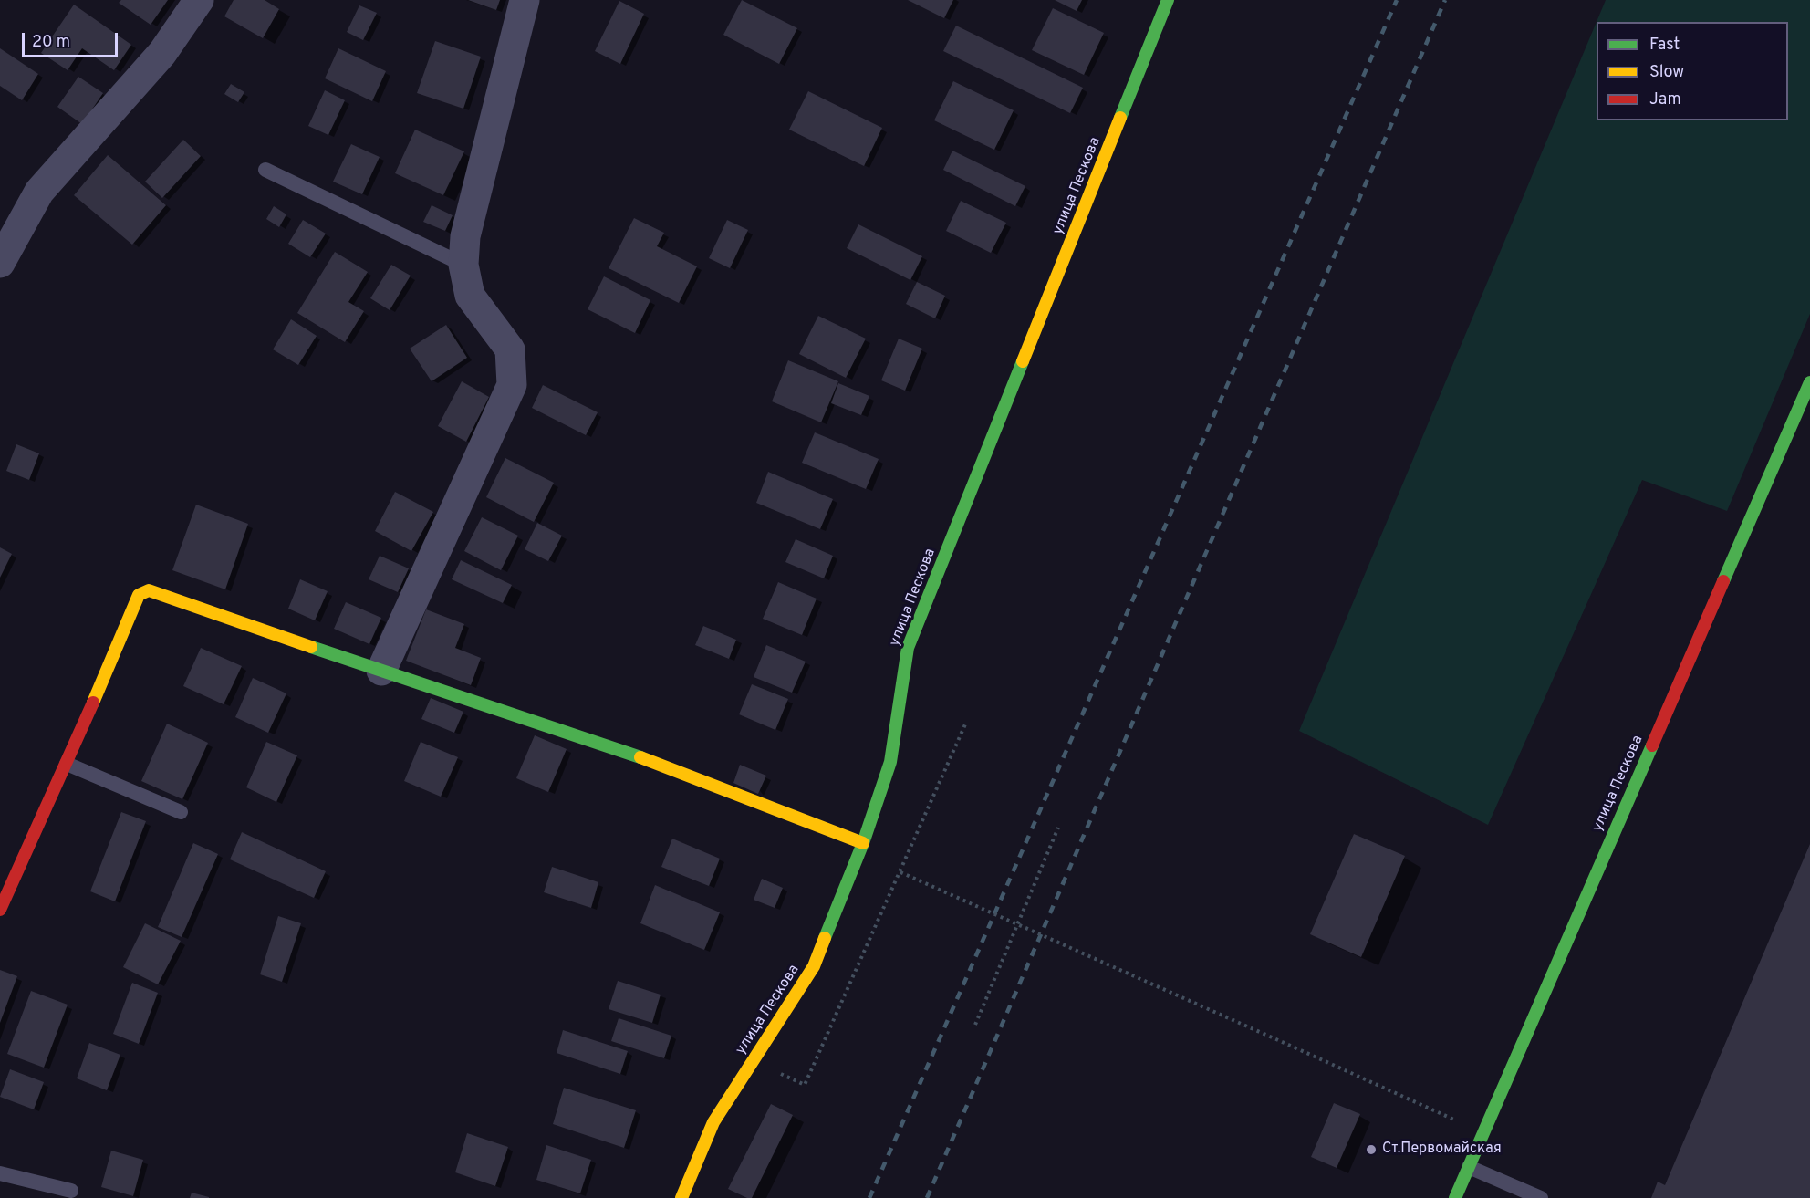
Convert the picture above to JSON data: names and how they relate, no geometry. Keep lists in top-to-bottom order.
{
  "streets": {
    "street": ["улица Пескова"]
  },
  "places": ["Ст.Первомайская"],
  "legend": ["Fast", "Slow", "Jam"],
  "scale_bar": "20 m"
}
